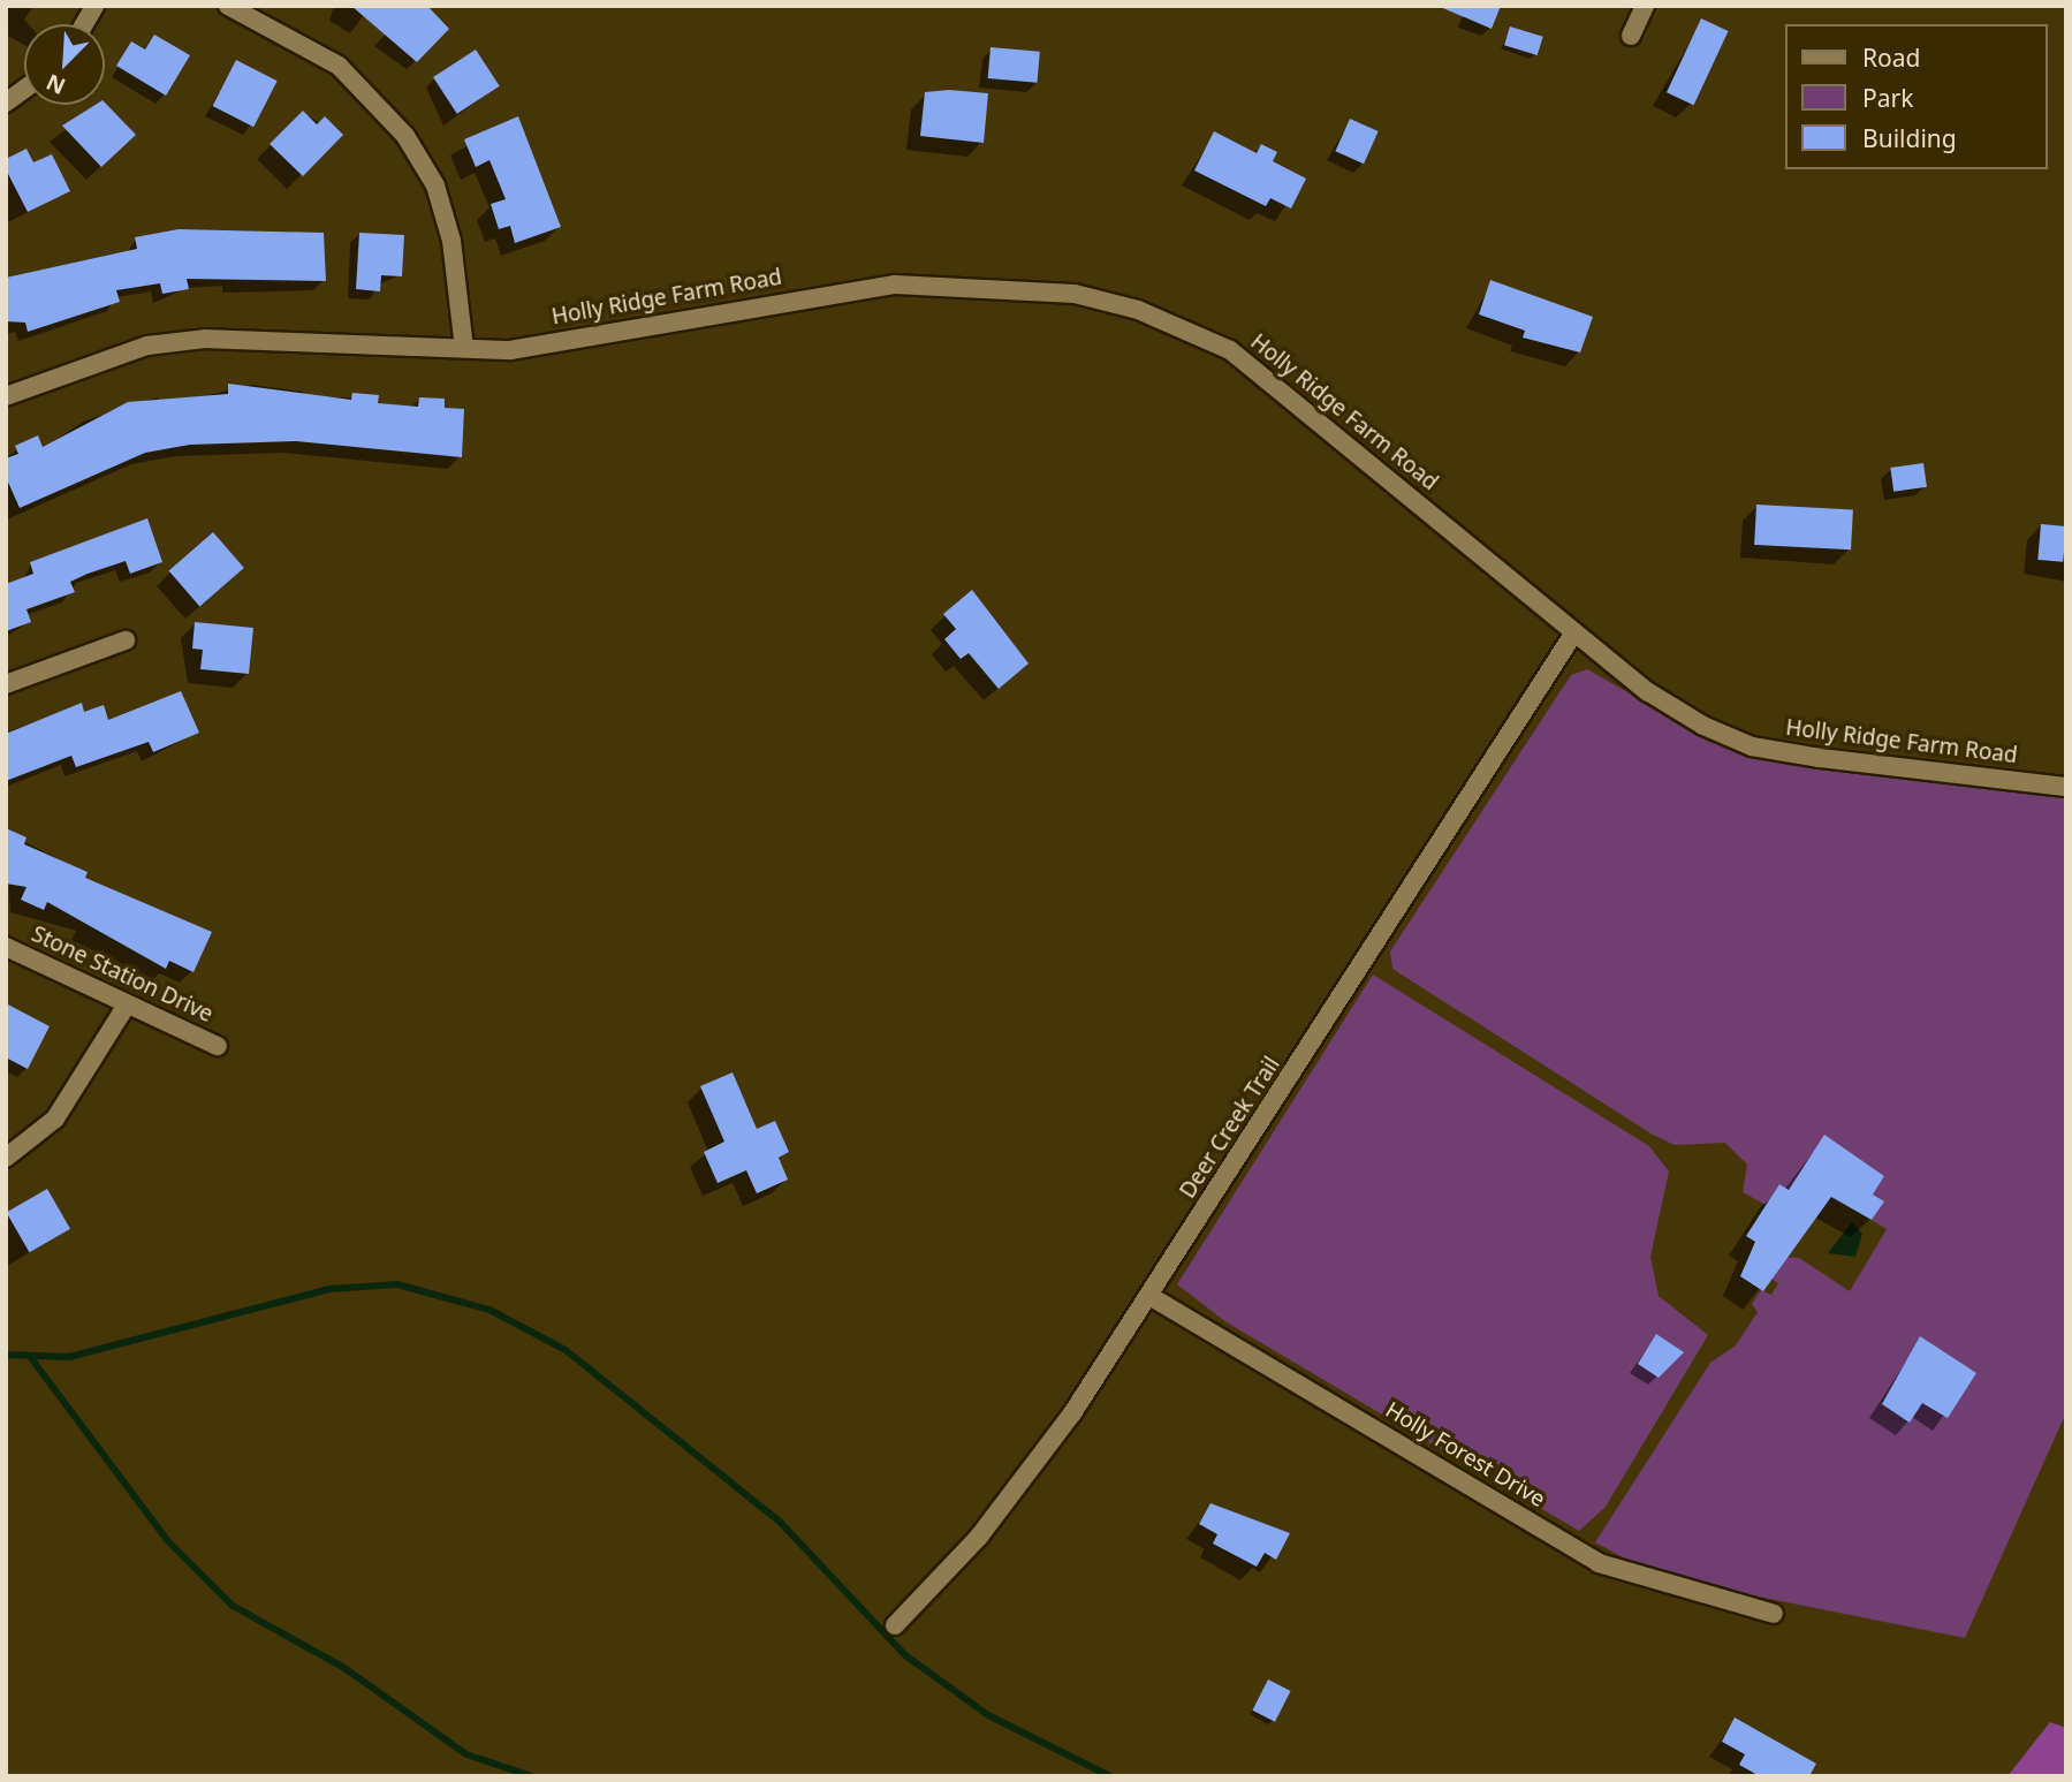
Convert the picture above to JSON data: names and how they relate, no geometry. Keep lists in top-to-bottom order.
{
  "streets": {
    "street": [
      "Holly Ridge Farm Road",
      "Stone Station Drive",
      "Deer Creek Trail",
      "Holly Forest Drive"
    ]
  },
  "crossings": [
    ["Holly Ridge Farm Road", "Deer Creek Trail"],
    ["Deer Creek Trail", "Holly Forest Drive"]
  ],
  "legend": ["Road", "Park", "Building"],
  "north": "bottom left"
}
